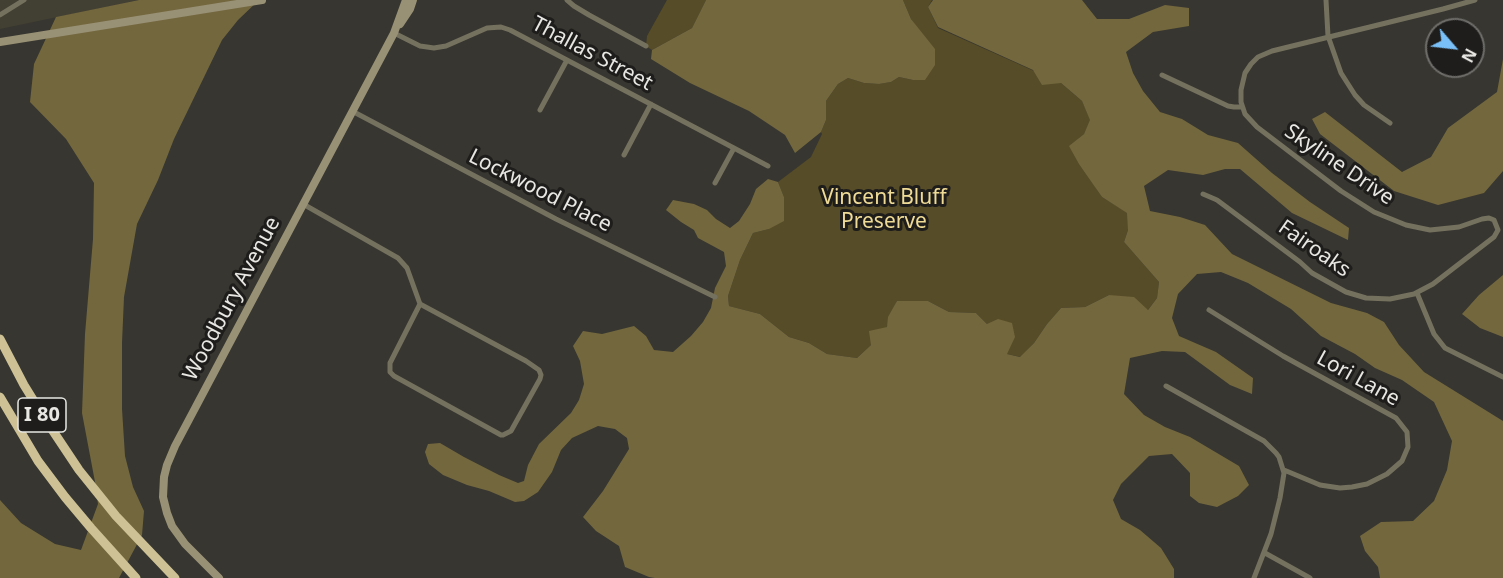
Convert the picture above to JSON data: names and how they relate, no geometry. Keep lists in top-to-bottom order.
{
  "streets": {
    "highway": ["I 80"],
    "main road": ["Woodbury Avenue"],
    "street": [
      "Thallas Street",
      "Skyline Drive",
      "Lockwood Place",
      "Fairoaks",
      "Lori Lane"
    ]
  },
  "crossings": [
    ["Thallas Street", "Woodbury Avenue"],
    ["Skyline Drive", "Fairoaks"],
    ["Lockwood Place", "Woodbury Avenue"]
  ],
  "parks": ["Vincent Bluff Preserve"],
  "north": "bottom right"
}
